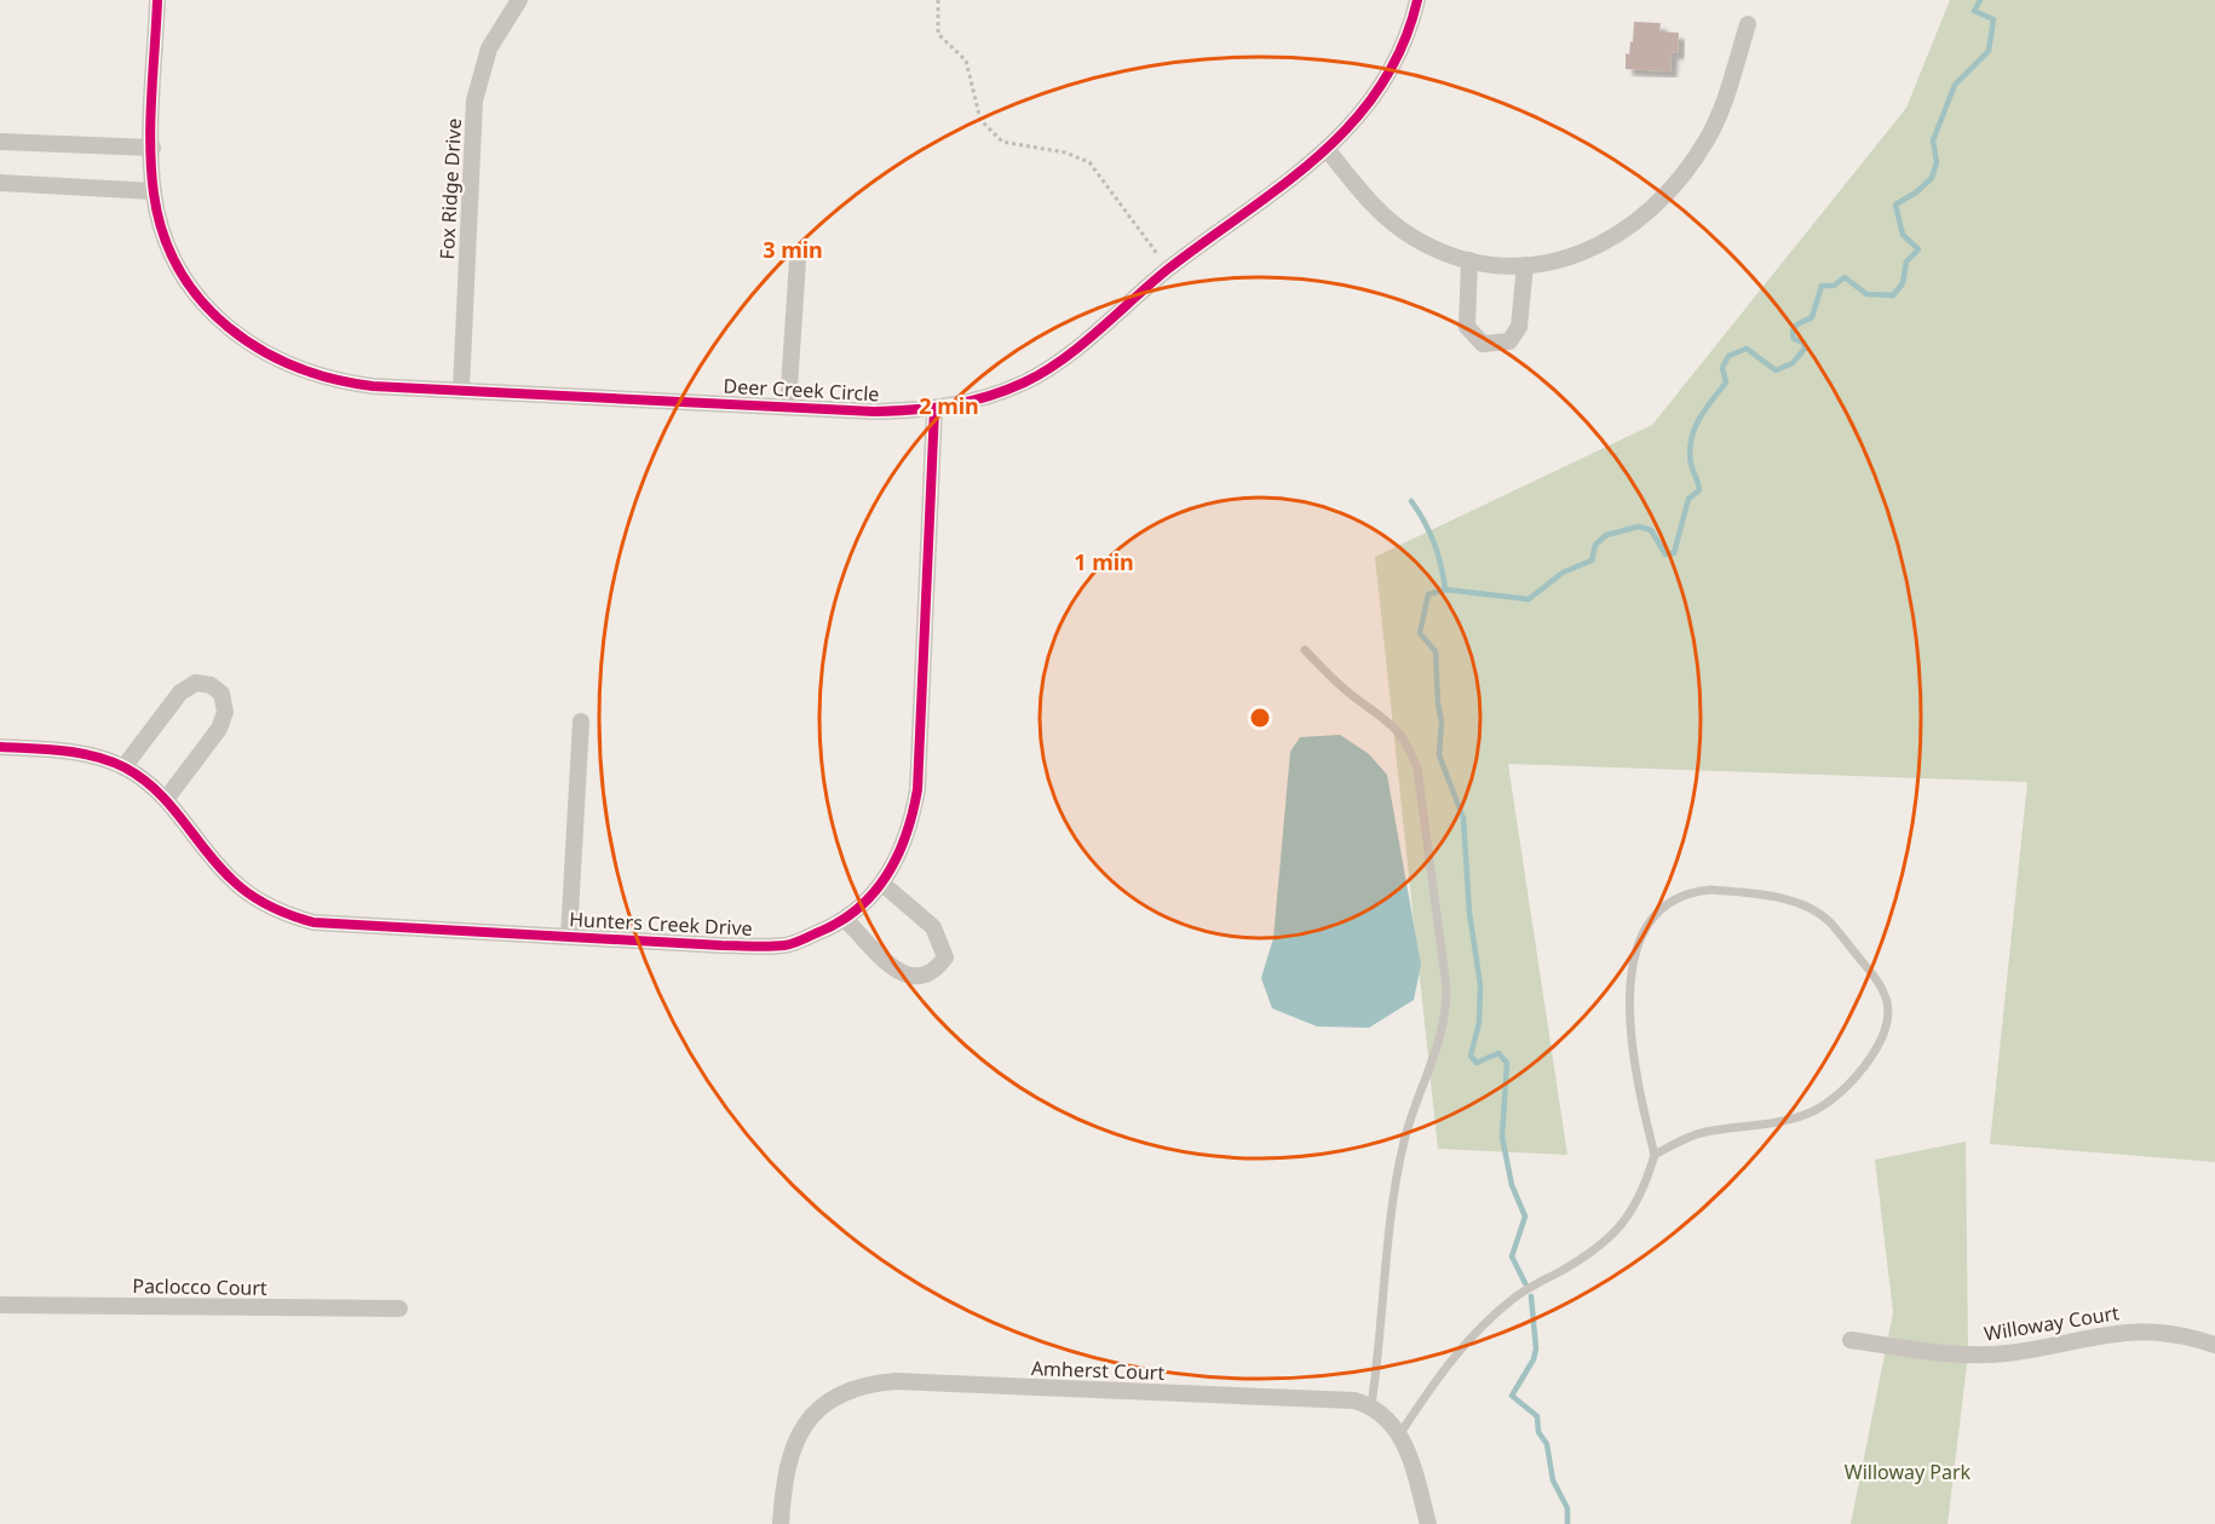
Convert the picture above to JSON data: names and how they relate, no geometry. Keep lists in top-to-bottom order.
{
  "streets": {
    "street": [
      "Fox Ridge Drive",
      "Deer Creek Circle",
      "Hunters Creek Drive",
      "Paclocco Court",
      "Willoway Court",
      "Amherst Court"
    ]
  },
  "crossings": [
    ["Fox Ridge Drive", "Deer Creek Circle"],
    ["Deer Creek Circle", "Hunters Creek Drive"]
  ],
  "parks": ["Willoway Park"],
  "rings": ["3 min", "2 min", "1 min"]
}
